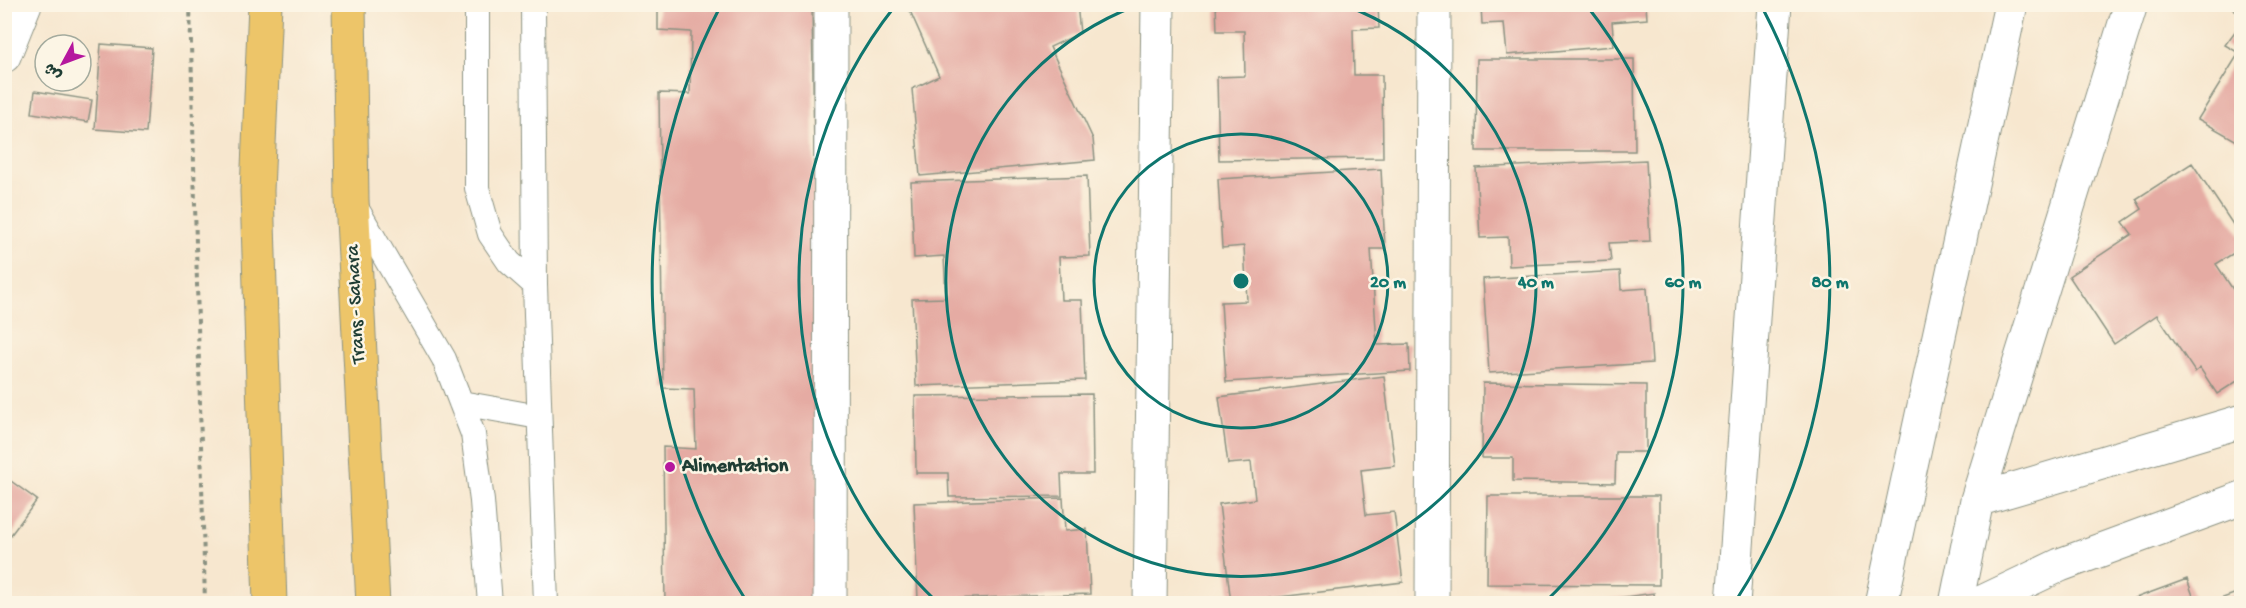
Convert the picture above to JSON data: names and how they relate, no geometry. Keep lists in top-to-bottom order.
{
  "streets": {
    "highway": ["Trans - Sahara"]
  },
  "places": ["Alimentation"],
  "north": "bottom left",
  "rings": [
    "20 m",
    "40 m",
    "60 m",
    "80 m"
  ]
}
